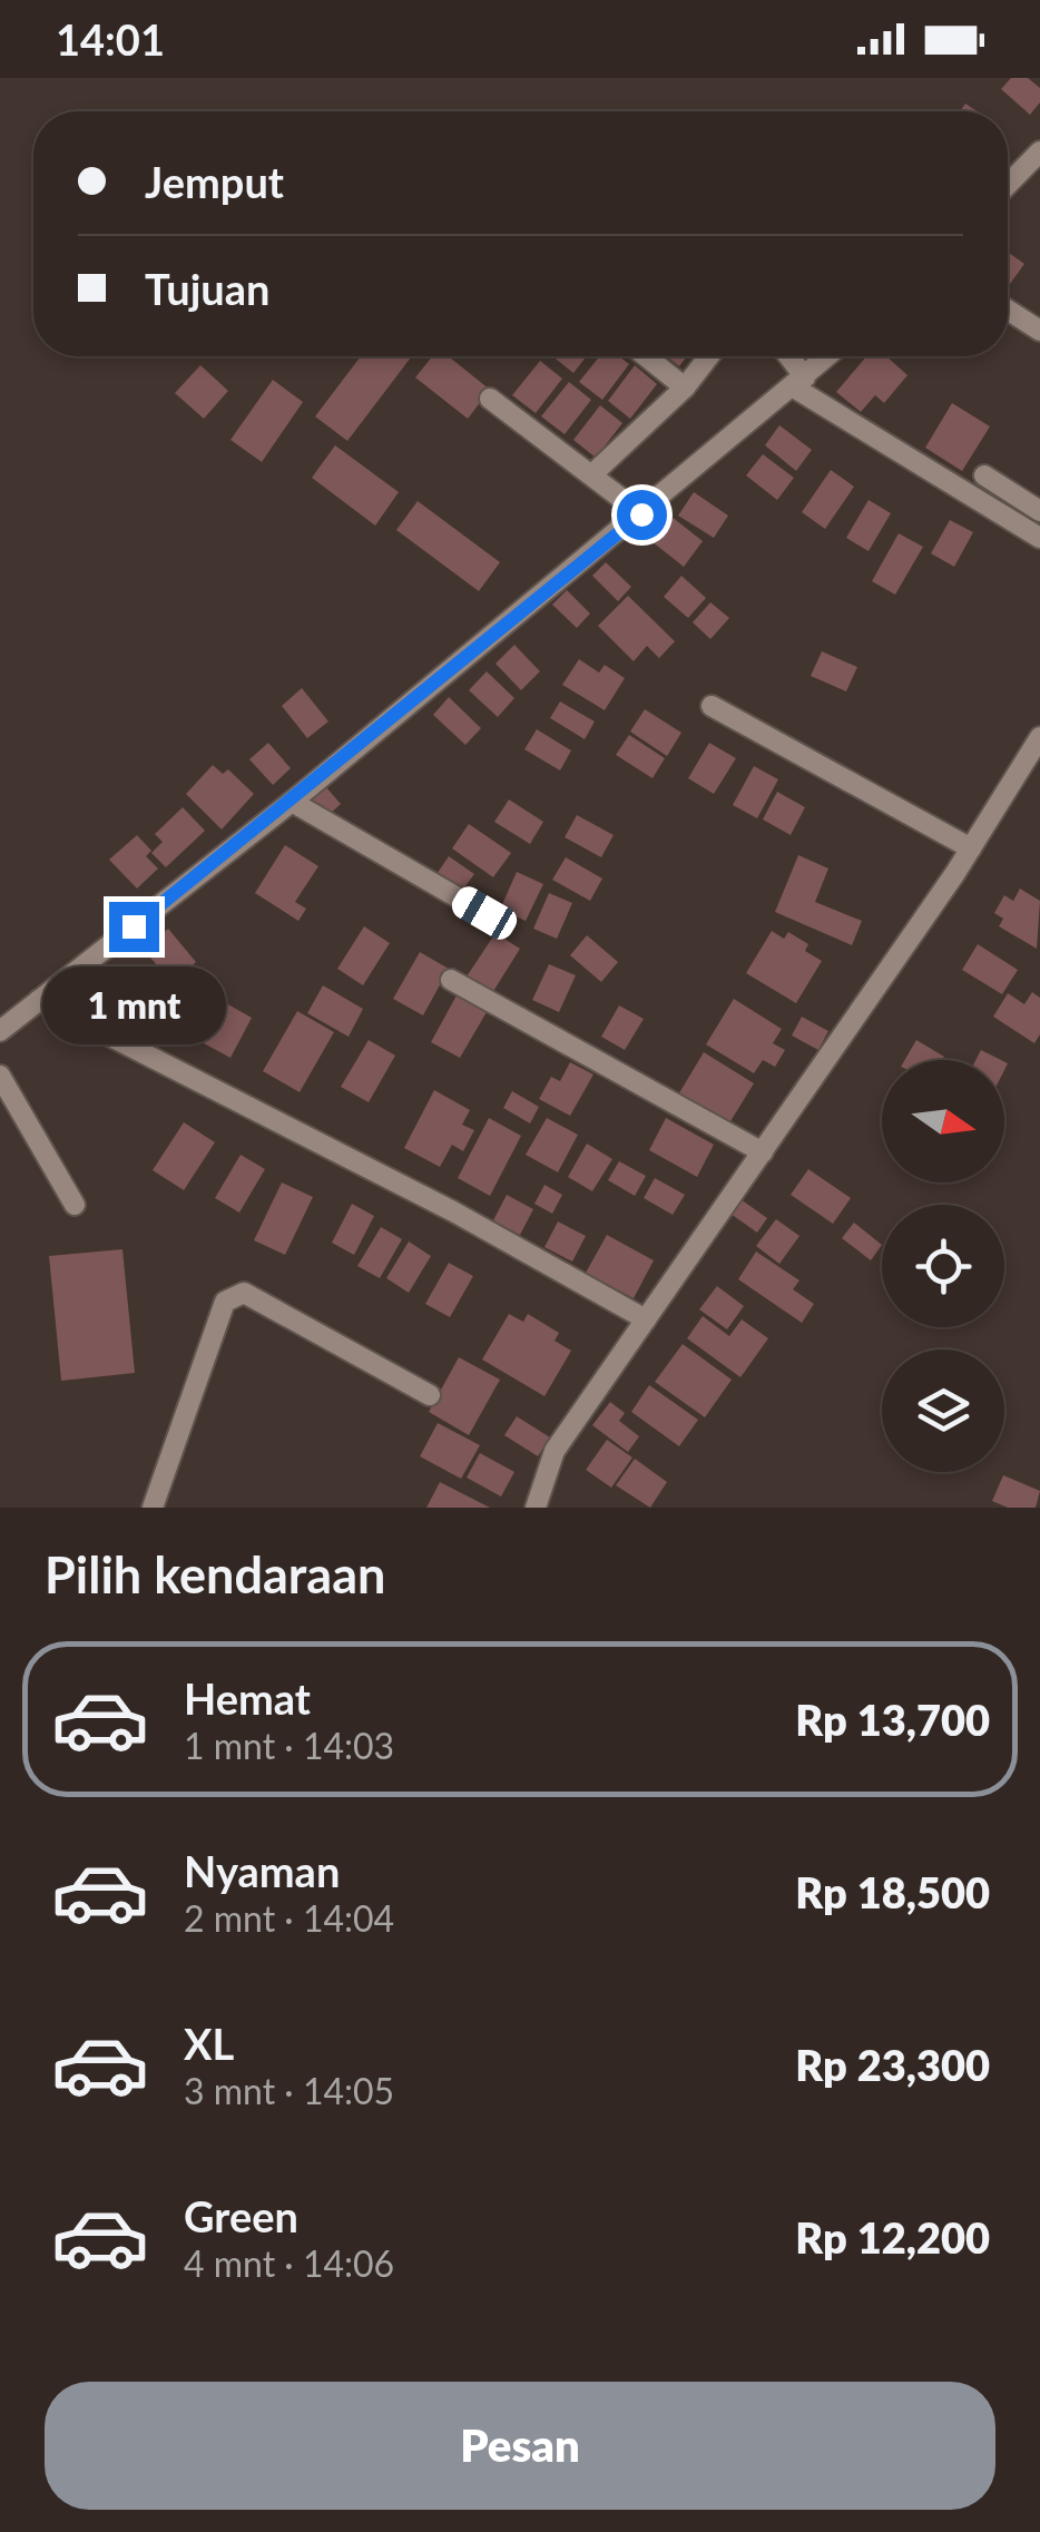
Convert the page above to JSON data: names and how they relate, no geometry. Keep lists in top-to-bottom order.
{
  "north": "right",
  "page": {
    "status": "14:01",
    "banner": ["Jemput", "Tujuan"],
    "bubble": "1 mnt",
    "heading": "Pilih kendaraan",
    "list": [
      {
        "name": "Hemat",
        "note": "1 mnt · 14:03",
        "value": "Rp 13,700"
      },
      {
        "name": "Nyaman",
        "note": "2 mnt · 14:04",
        "value": "Rp 18,500"
      },
      {
        "name": "XL",
        "note": "3 mnt · 14:05",
        "value": "Rp 23,300"
      },
      {
        "name": "Green",
        "note": "4 mnt · 14:06",
        "value": "Rp 12,200"
      }
    ],
    "buttons": "Pesan"
  }
}
